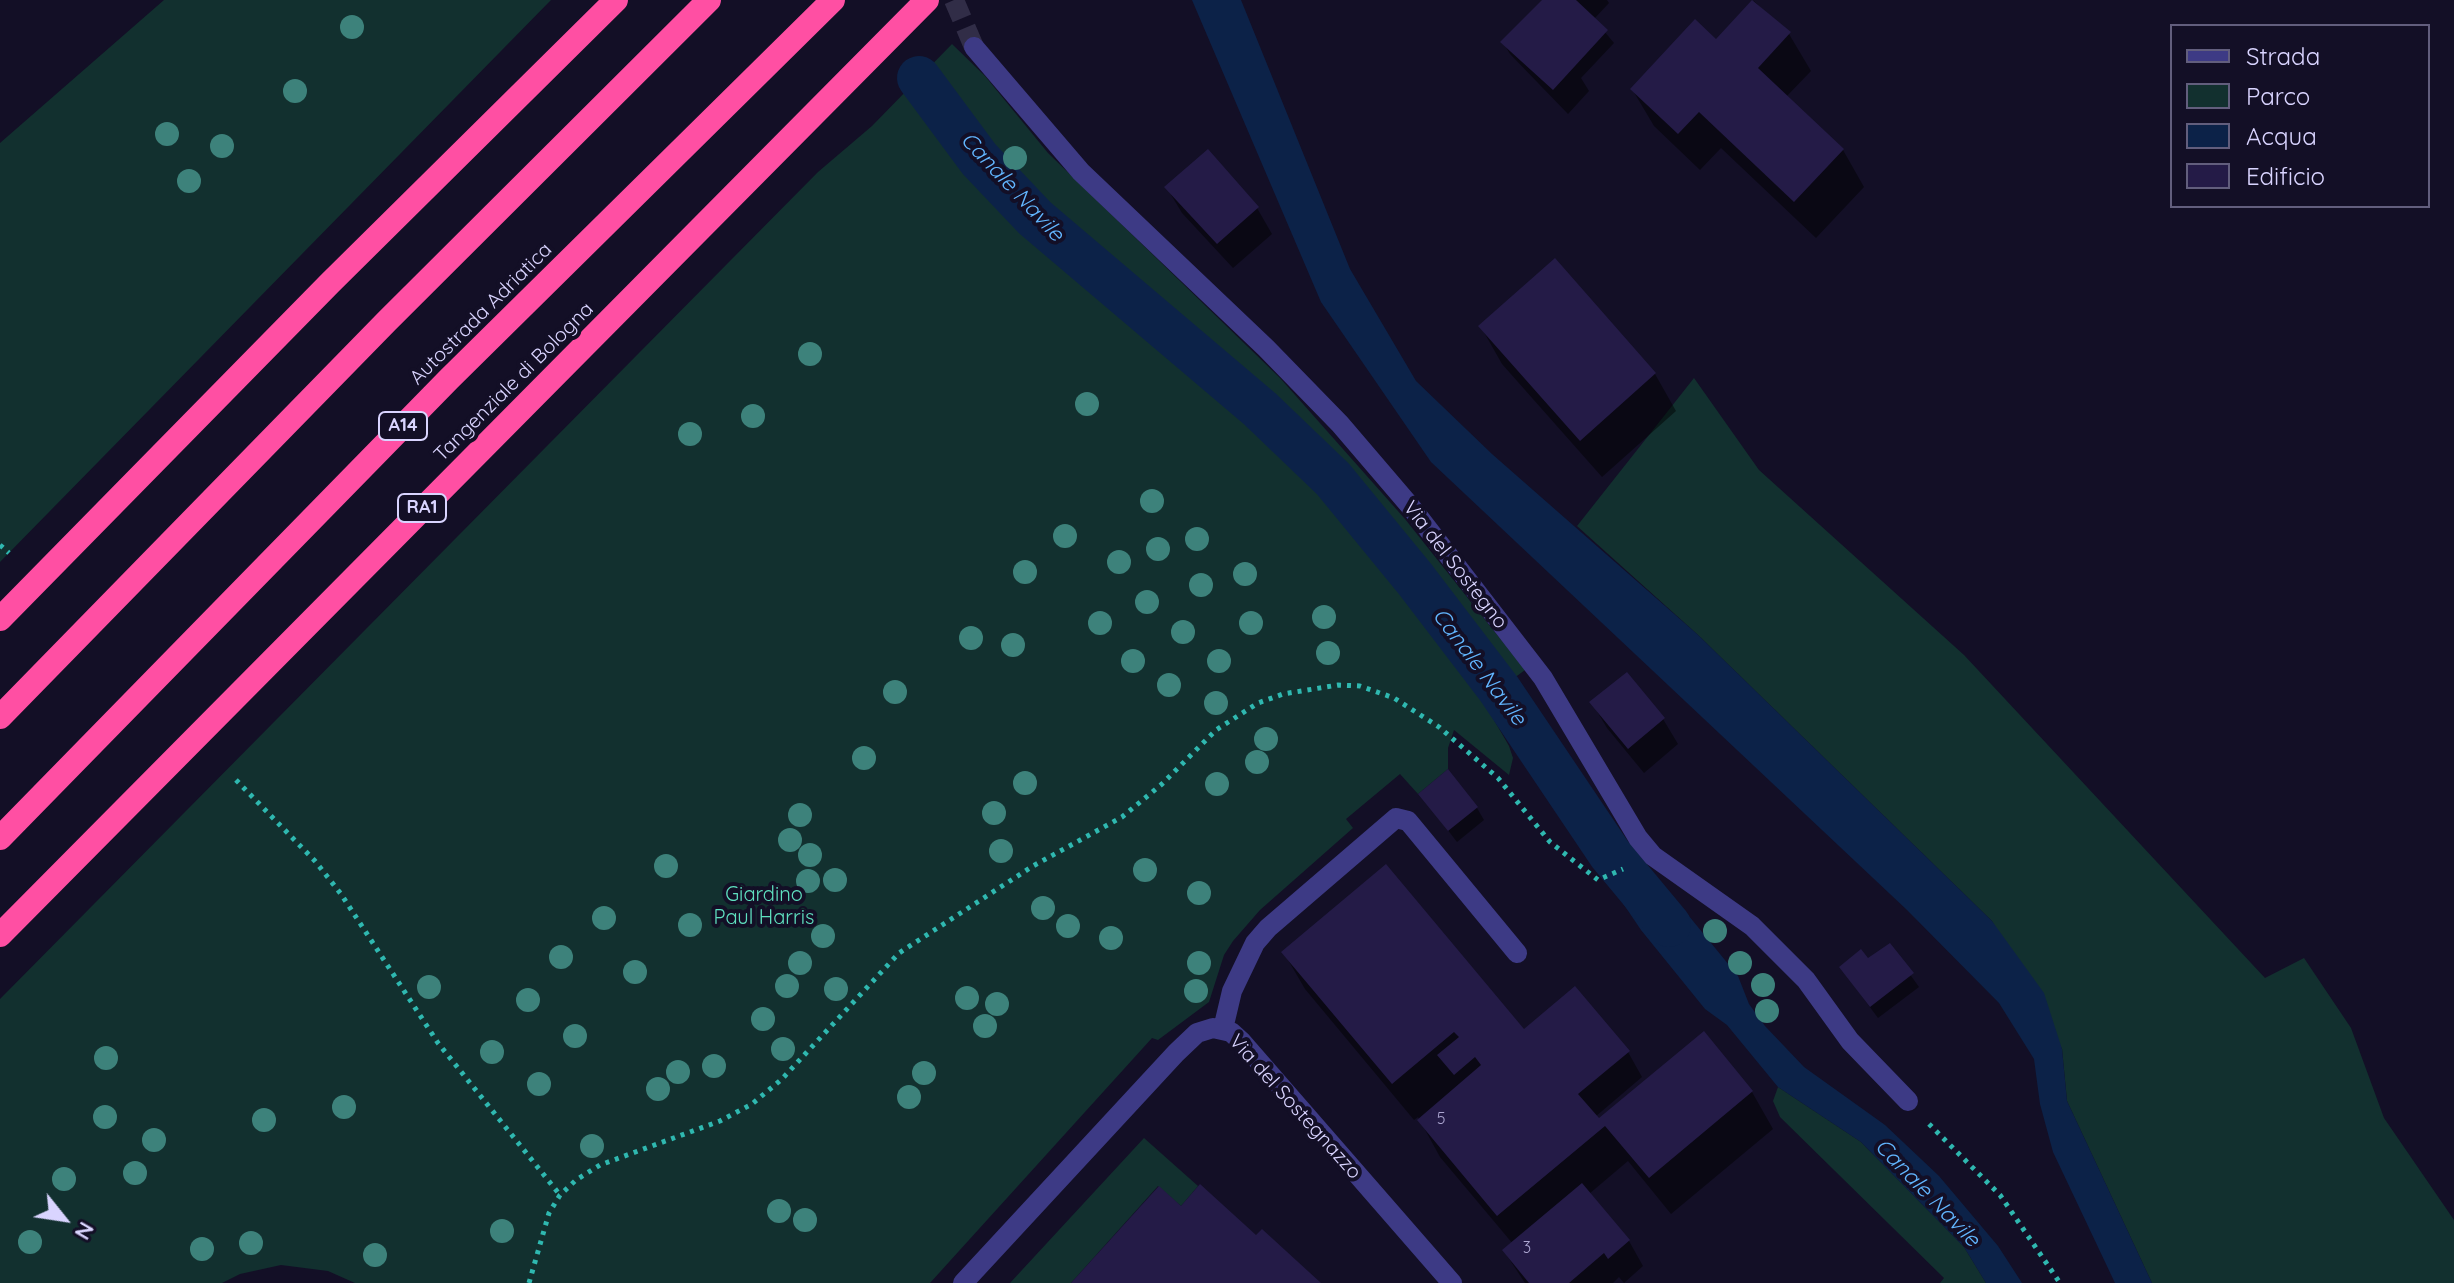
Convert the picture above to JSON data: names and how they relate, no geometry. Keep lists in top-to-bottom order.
{
  "streets": {
    "highway": [
      "Autostrada Adriatica",
      "Tangenziale di Bologna",
      "A14",
      "RA1"
    ],
    "street": ["Via del Sostegno", "Via del Sostegnazzo"]
  },
  "water": ["Canale Navile"],
  "parks": ["Giardino Paul Harris"],
  "house_numbers": ["5", "3"],
  "legend": [
    "Strada",
    "Parco",
    "Acqua",
    "Edificio"
  ],
  "north": "bottom right"
}
